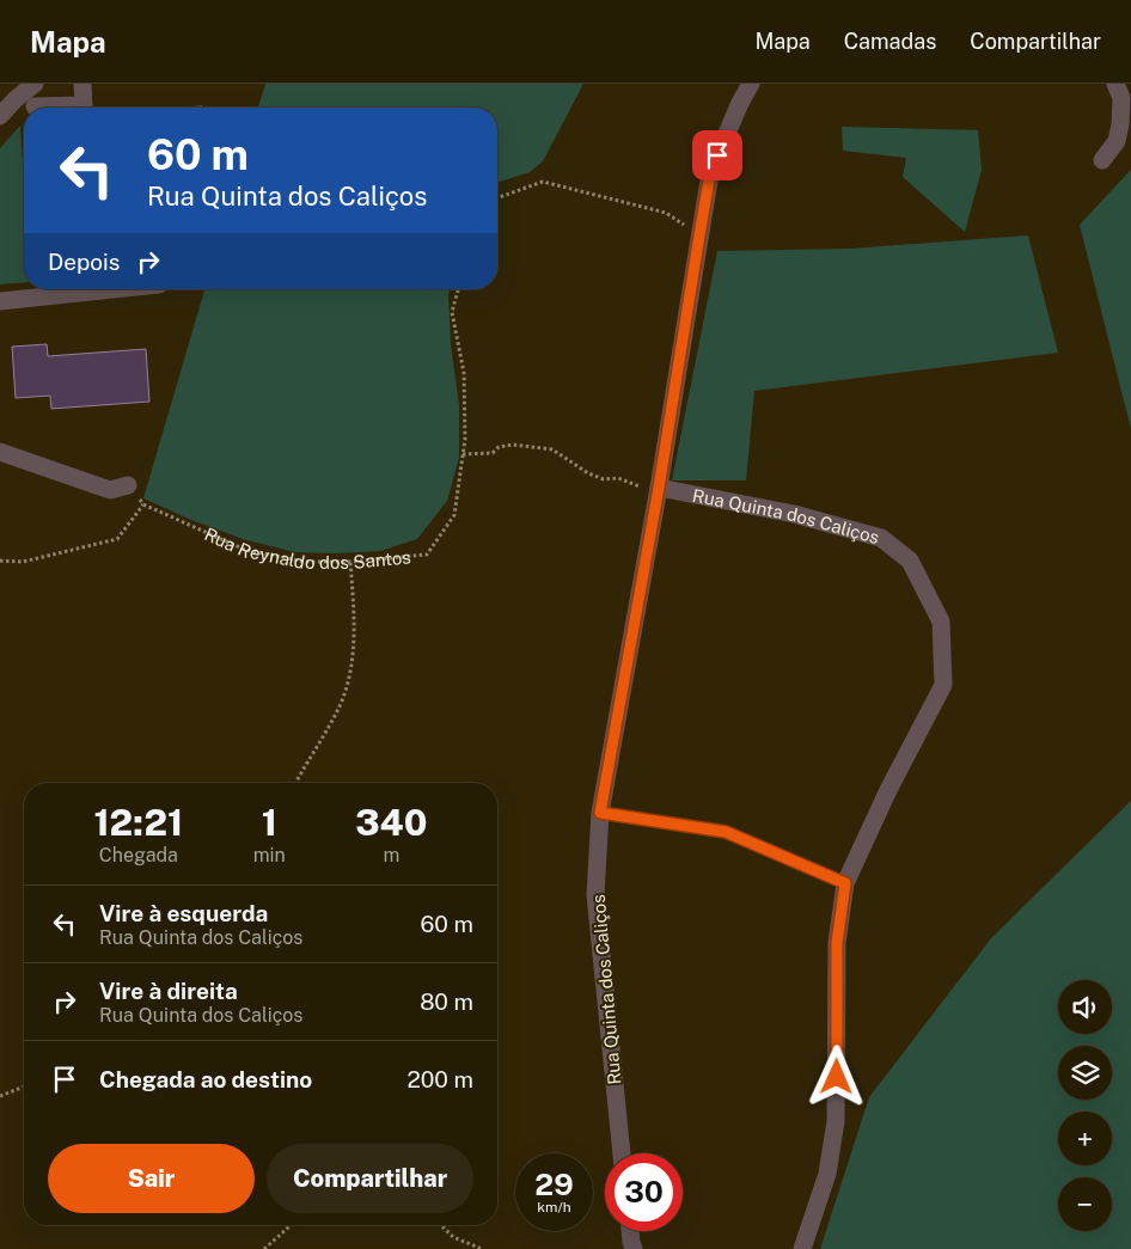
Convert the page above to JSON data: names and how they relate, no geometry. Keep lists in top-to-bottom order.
{
  "streets": {
    "street": ["Rua Quinta dos Caliços"],
    "path": ["Rua Reynaldo dos Santos"]
  },
  "page": {
    "header": "Mapa",
    "nav": ["Mapa", "Camadas", "Compartilhar"],
    "turn": ["60 m", "Rua Quinta dos Caliços"],
    "then": "Depois",
    "eta": [
      "12:21",
      "Chegada",
      "1",
      "min",
      "340",
      "m"
    ],
    "list": [
      {
        "name": "Vire à esquerda",
        "note": "Rua Quinta dos Caliços",
        "value": "60 m"
      },
      {
        "name": "Vire à direita",
        "note": "Rua Quinta dos Caliços",
        "value": "80 m"
      },
      {
        "name": "Chegada ao destino",
        "value": "200 m"
      }
    ],
    "map_buttons": ["+", "−"],
    "buttons": ["Sair", "Compartilhar"],
    "speed": "29 km/h",
    "limit": "30"
  }
}
